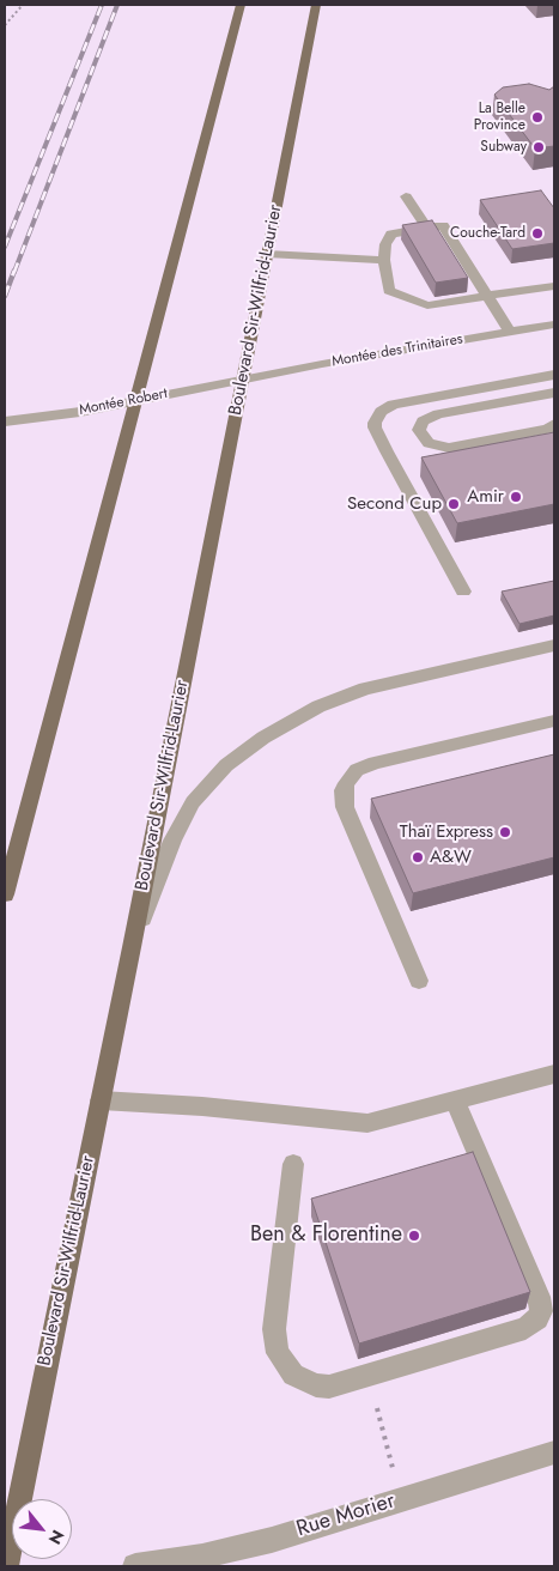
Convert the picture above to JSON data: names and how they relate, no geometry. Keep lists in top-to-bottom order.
{
  "streets": {
    "main road": ["Boulevard Sir-Wilfrid-Laurier"],
    "street": ["Montée des Trinitaires", "Montée Robert", "Rue Morier"]
  },
  "crossings": [
    ["Boulevard Sir-Wilfrid-Laurier", "Montée des Trinitaires"],
    ["Boulevard Sir-Wilfrid-Laurier", "Montée Robert"],
    ["Montée des Trinitaires", "Montée Robert"]
  ],
  "places": [
    "La Belle Province",
    "Subway",
    "Couche-Tard",
    "Amir",
    "Second Cup",
    "Thaï Express",
    "A&W",
    "Ben & Florentine"
  ],
  "north": "bottom right"
}
